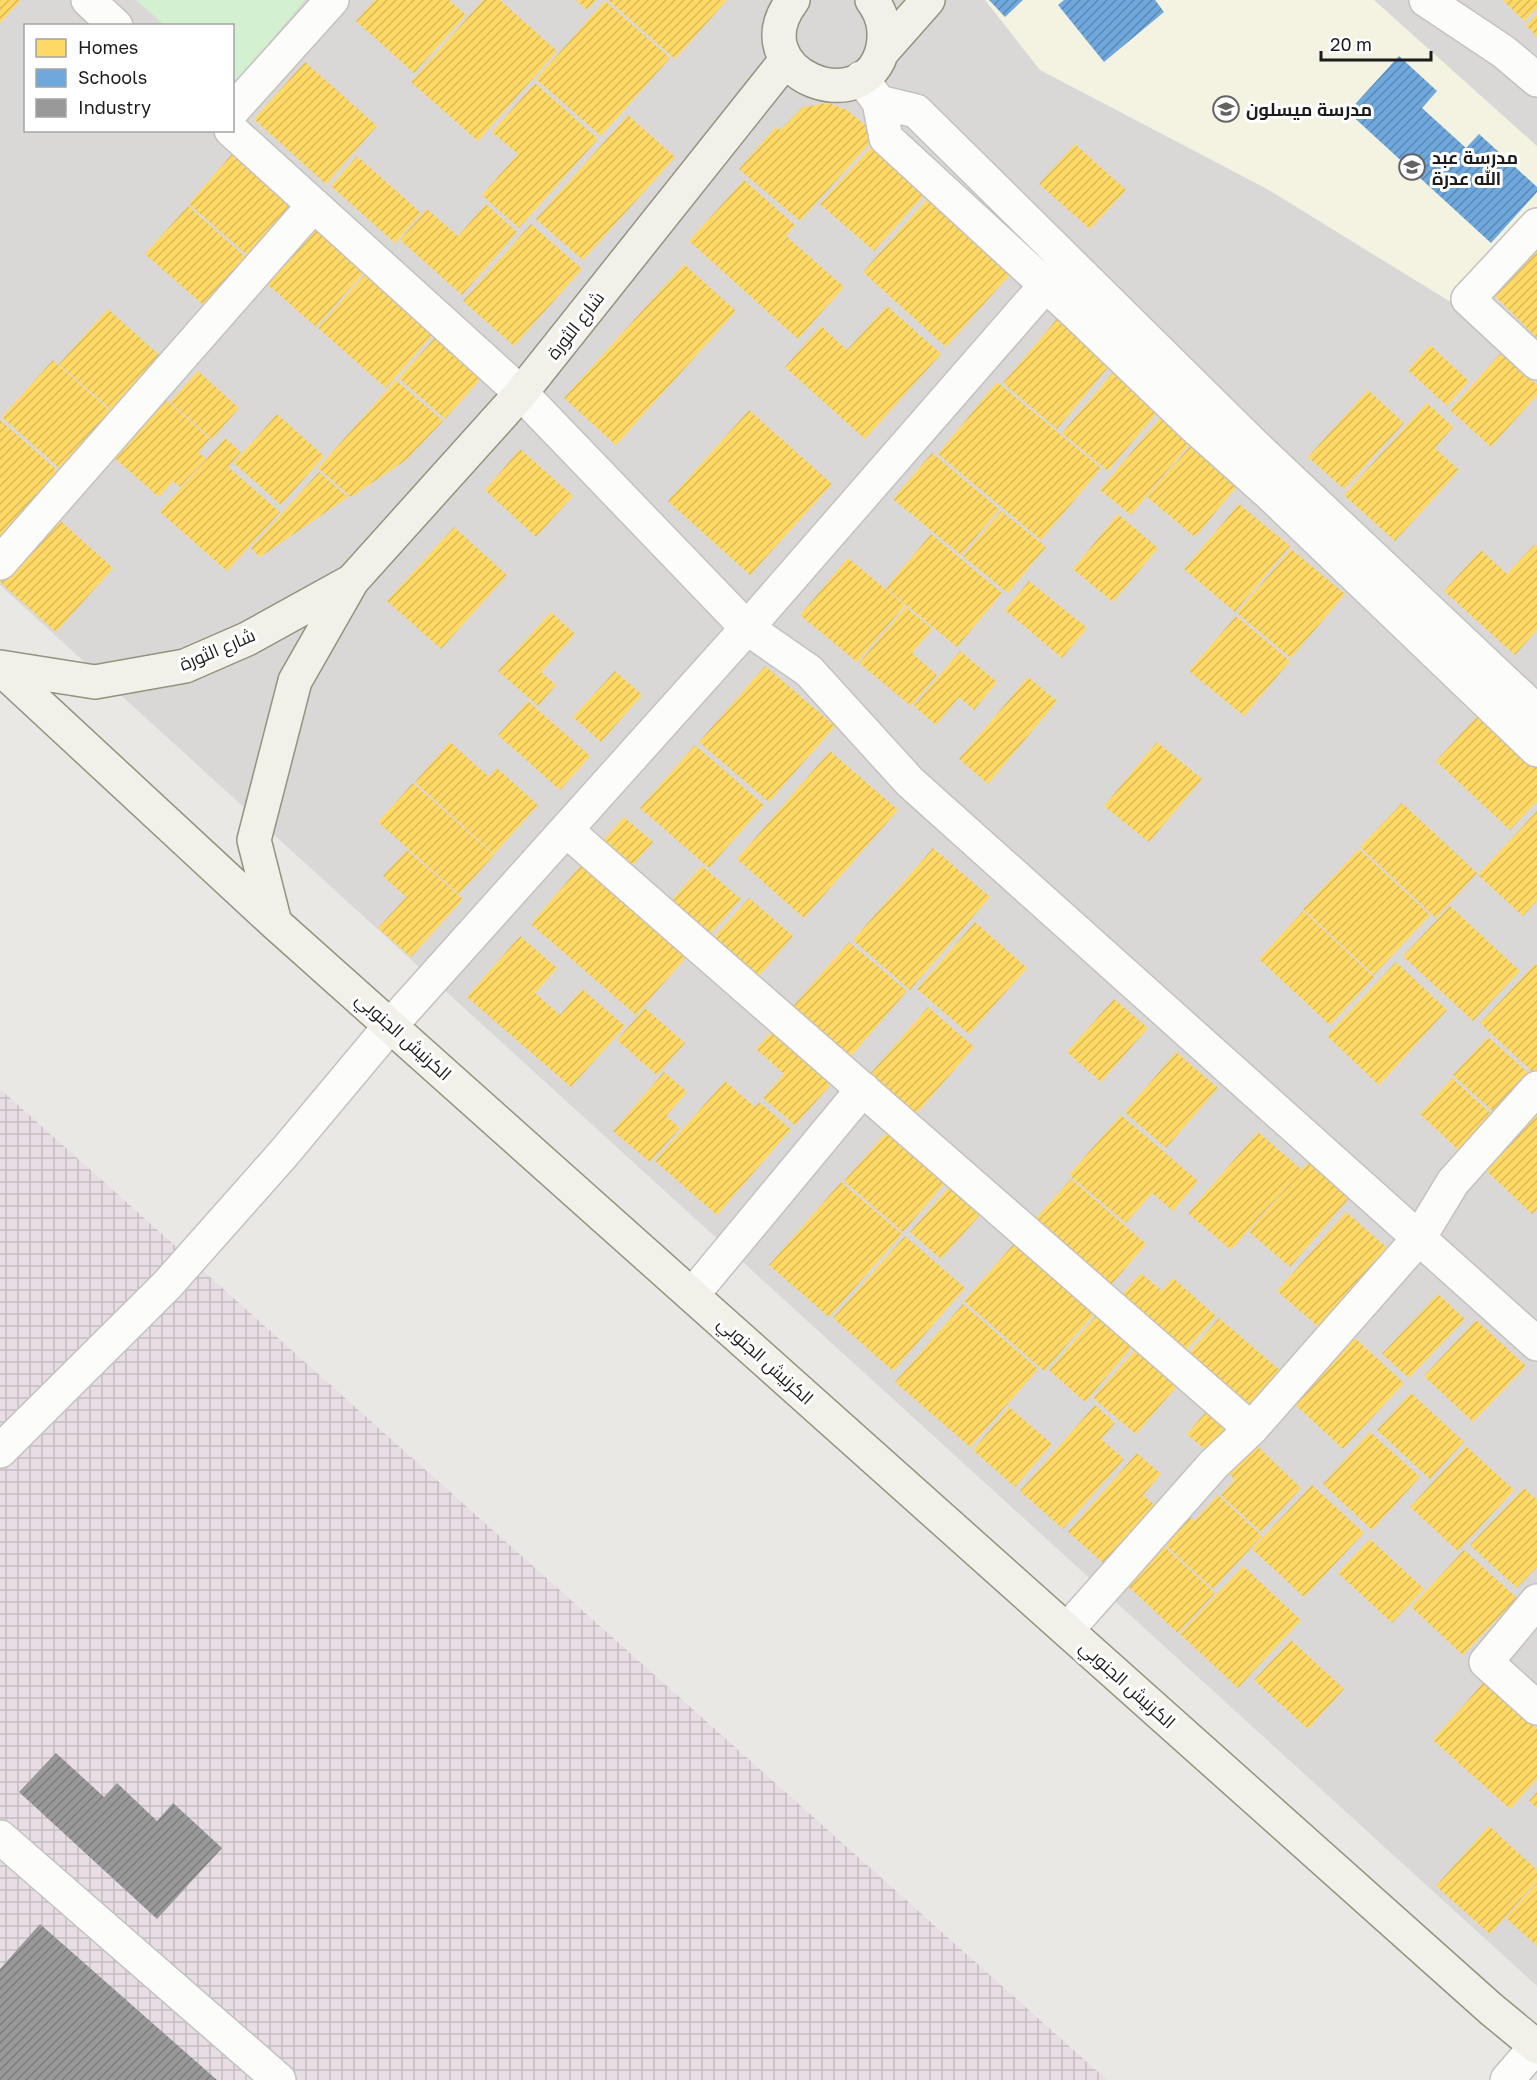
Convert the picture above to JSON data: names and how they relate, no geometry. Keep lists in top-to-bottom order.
{
  "streets": {
    "main road": ["شارع الثورة", "الكرنيش الجنوبي"]
  },
  "crossings": [
    ["شارع الثورة", "الكرنيش الجنوبي"]
  ],
  "places": {
    "school or university": ["مدرسة ميسلون", "مدرسة عبد الله عدرة"]
  },
  "legend": ["Homes", "Schools", "Industry"],
  "scale_bar": "20 m"
}
